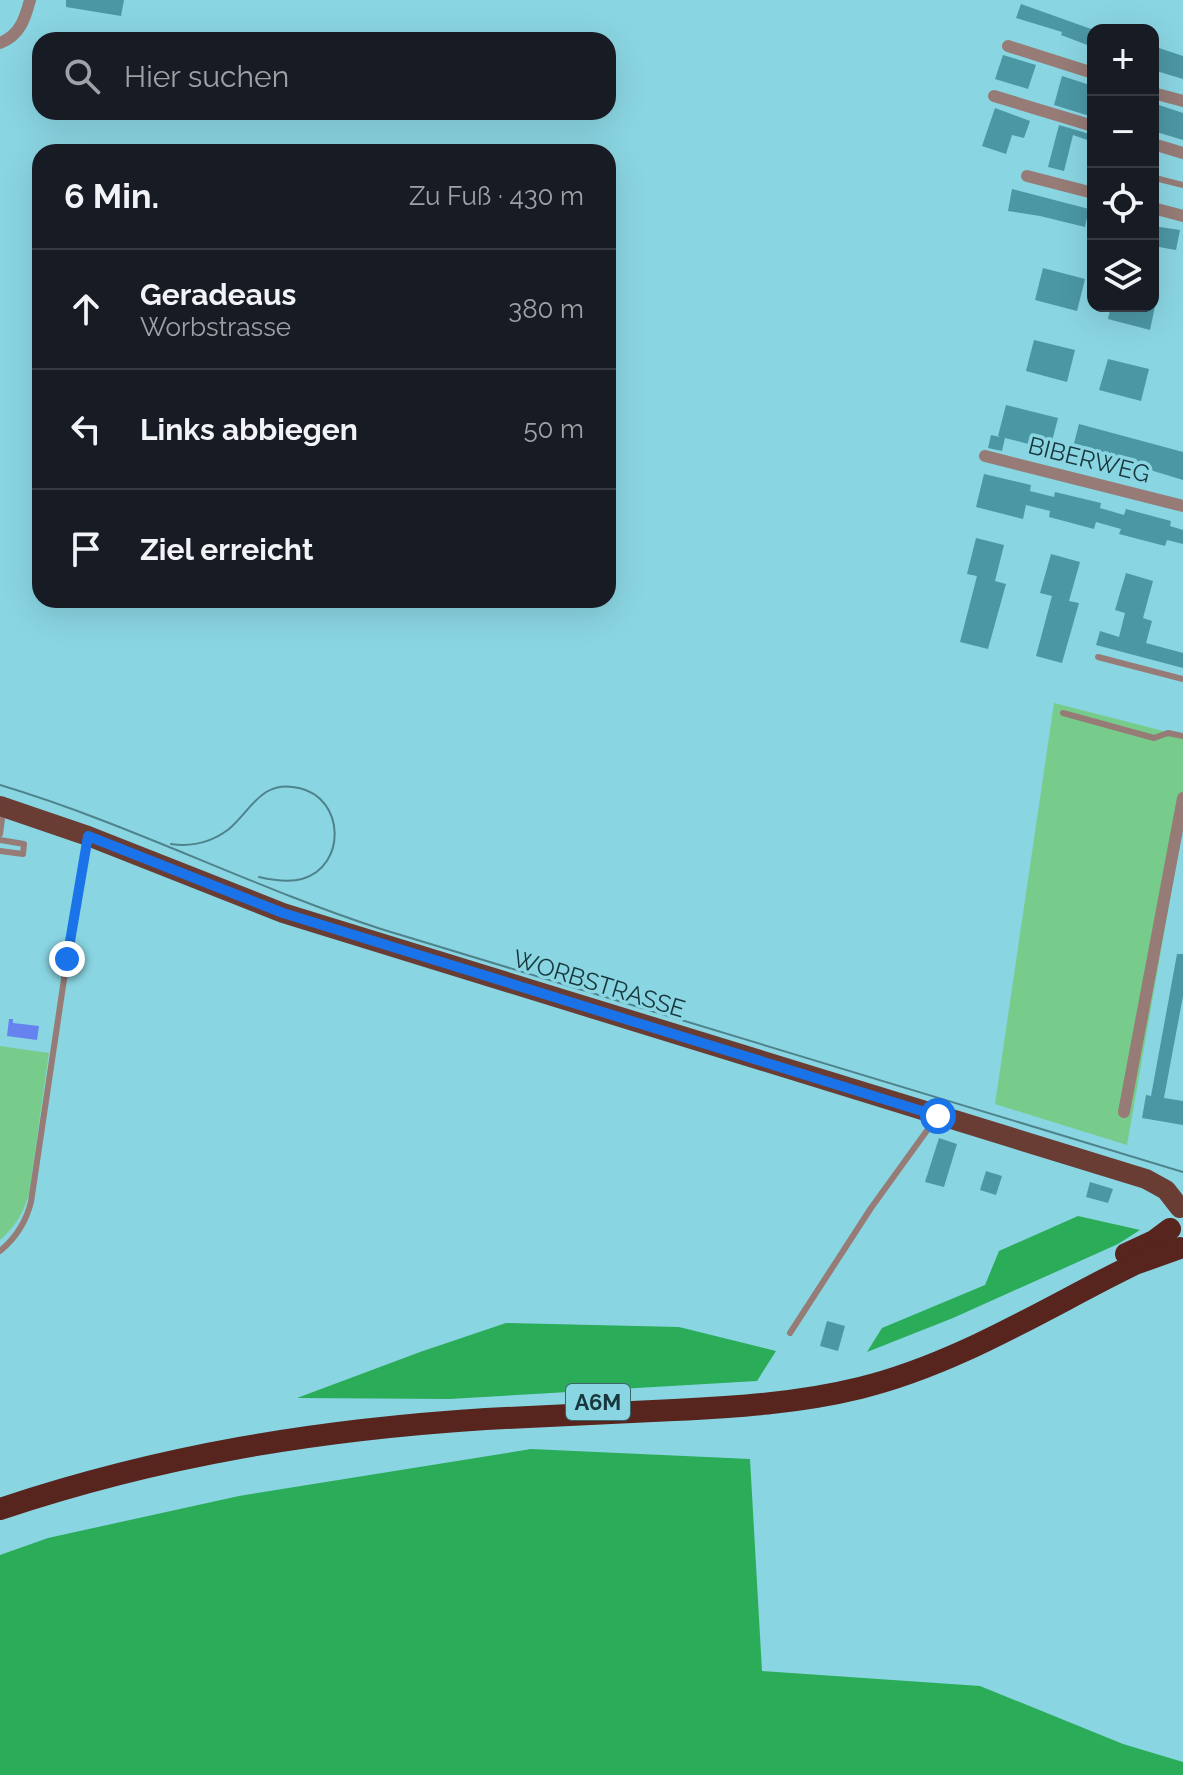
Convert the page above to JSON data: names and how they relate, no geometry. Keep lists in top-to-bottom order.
{
  "streets": {
    "highway": ["A6M"],
    "main road": ["WORBSTRASSE"],
    "street": ["BIBERWEG"]
  },
  "page": {
    "map_buttons": ["+", "−"],
    "search": "Hier suchen",
    "heading": ["6 Min.", "Zu Fuß · 430 m"],
    "list": [
      ["Geradeaus", "Worbstrasse", "380 m"],
      ["Links abbiegen", "50 m"],
      "Ziel erreicht"
    ]
  }
}
